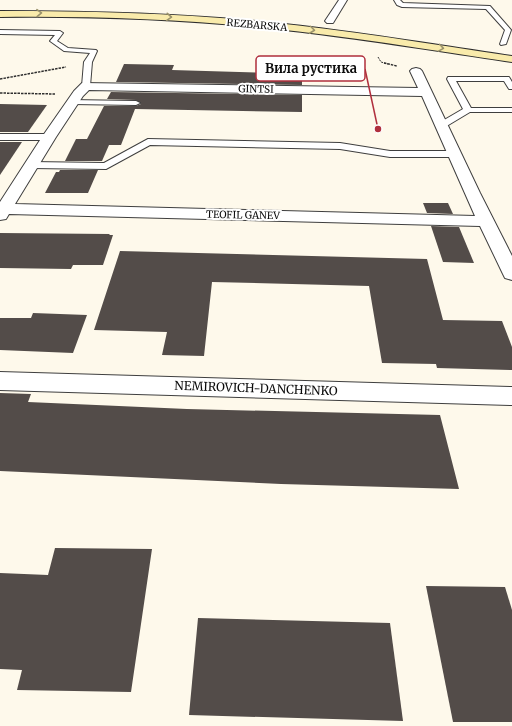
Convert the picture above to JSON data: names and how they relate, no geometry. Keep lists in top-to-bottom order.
{
  "streets": {
    "street": [
      "REZBARSKA",
      "GINTSI",
      "TEOFIL GANEV",
      "NEMIROVICH-DANCHENKO"
    ]
  },
  "one_way": ["REZBARSKA"],
  "places": ["Вила рустика"]
}
